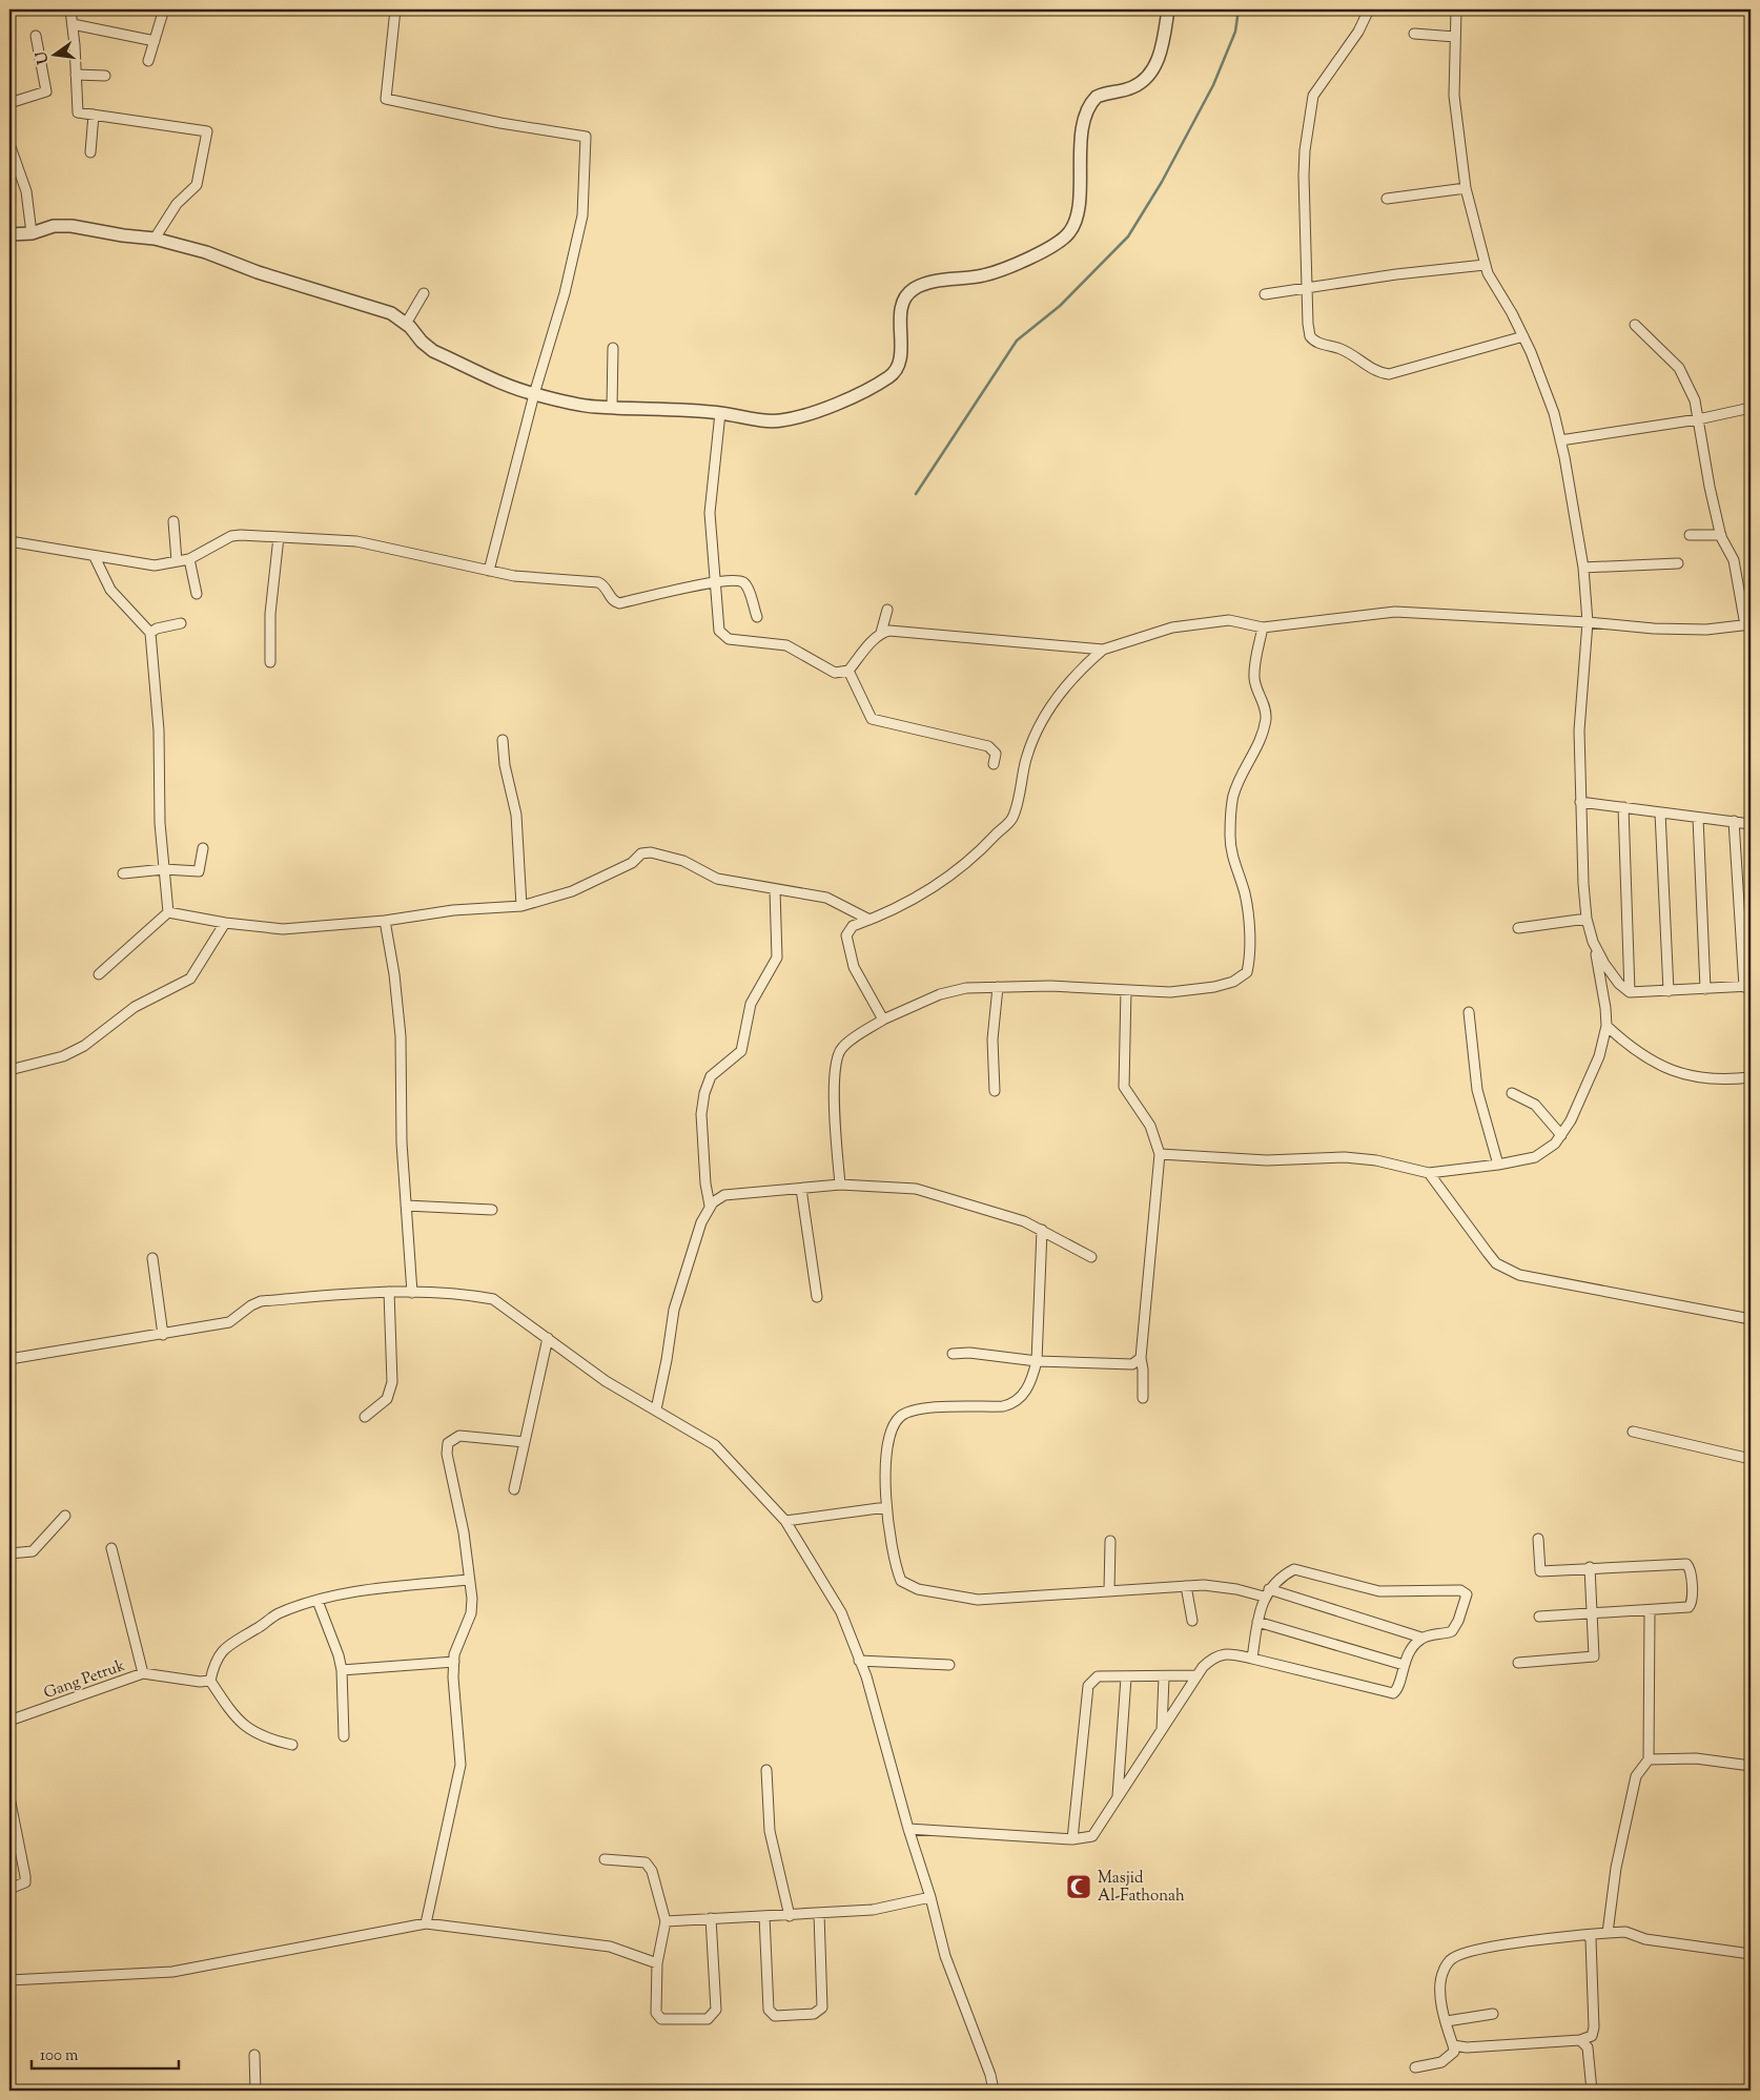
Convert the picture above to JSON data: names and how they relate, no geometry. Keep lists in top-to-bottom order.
{
  "streets": {
    "street": ["Gang Petruk"]
  },
  "places": {
    "mosque": ["Masjid Al-Fathonah"]
  },
  "scale_bar": "100 m",
  "north": "left"
}
